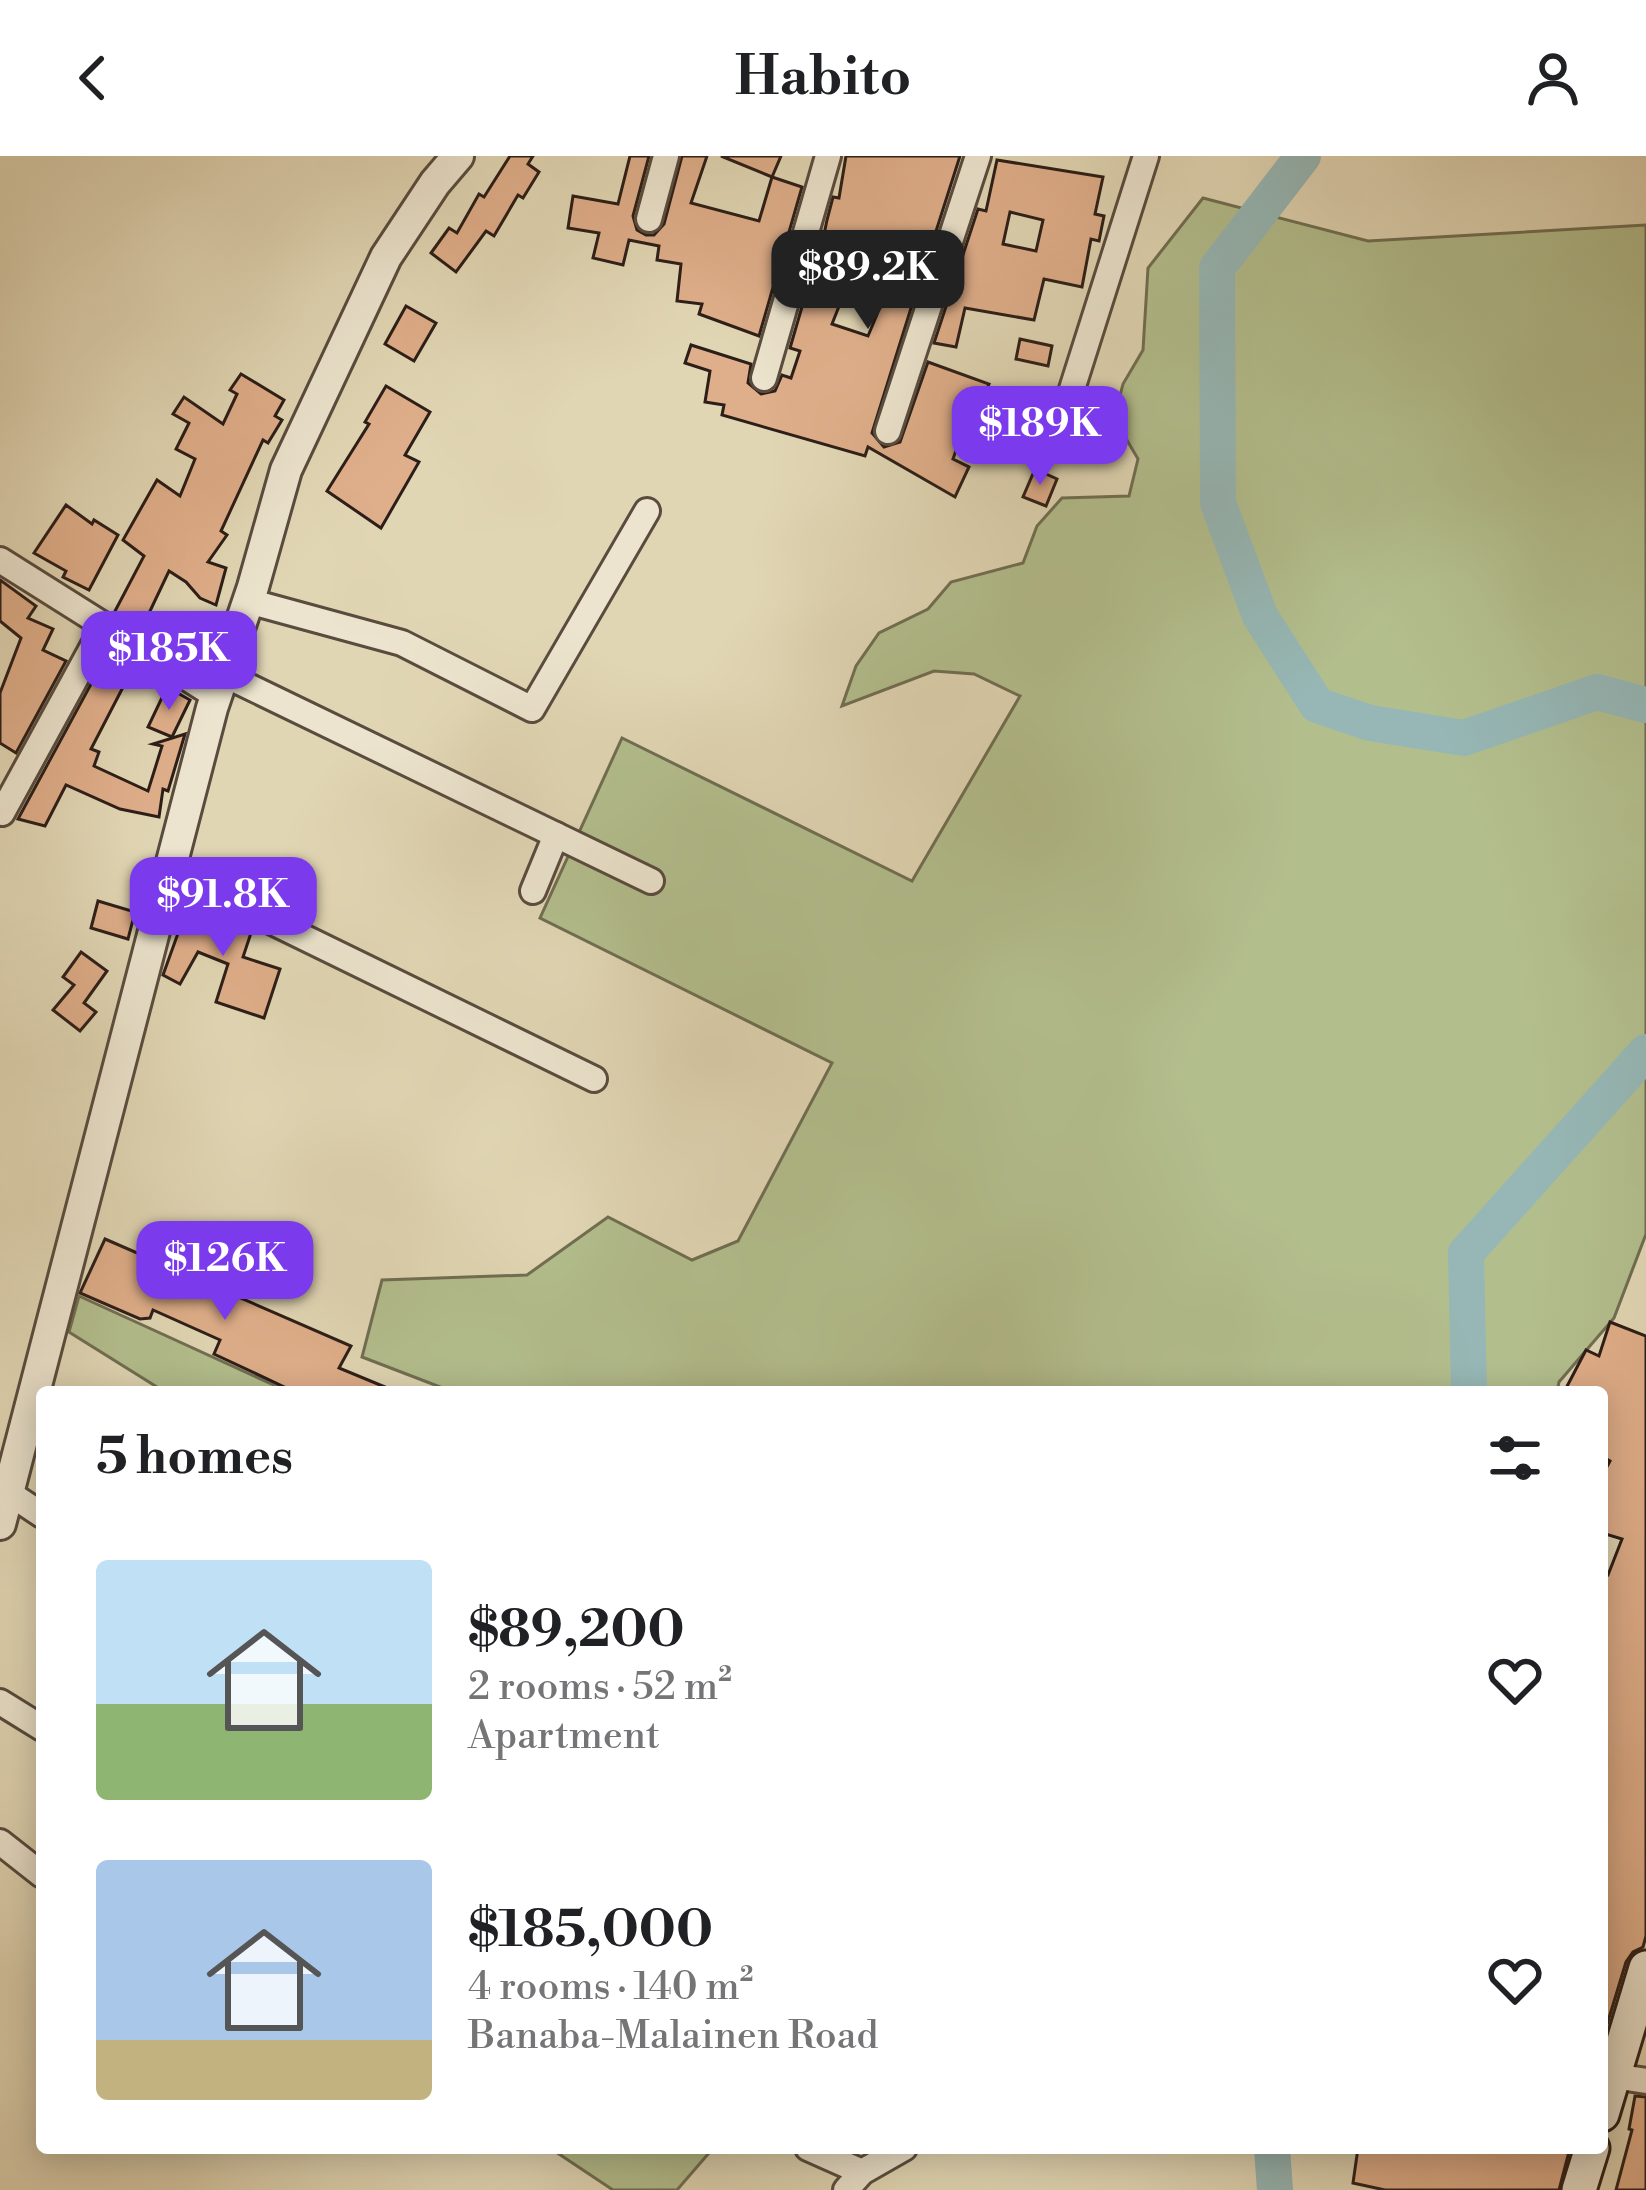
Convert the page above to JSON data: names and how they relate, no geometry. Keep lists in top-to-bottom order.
{
  "page": {
    "header": "Habito",
    "price": [
      "$89.2K",
      "$189K",
      "$185K",
      "$91.8K",
      "$126K"
    ],
    "heading": "5 homes",
    "list": [
      {
        "name": "$89,200",
        "note": "2 rooms · 52 m² · Apartment"
      },
      {
        "name": "$185,000",
        "note": "4 rooms · 140 m² · Banaba-Malainen Road"
      }
    ]
  }
}
